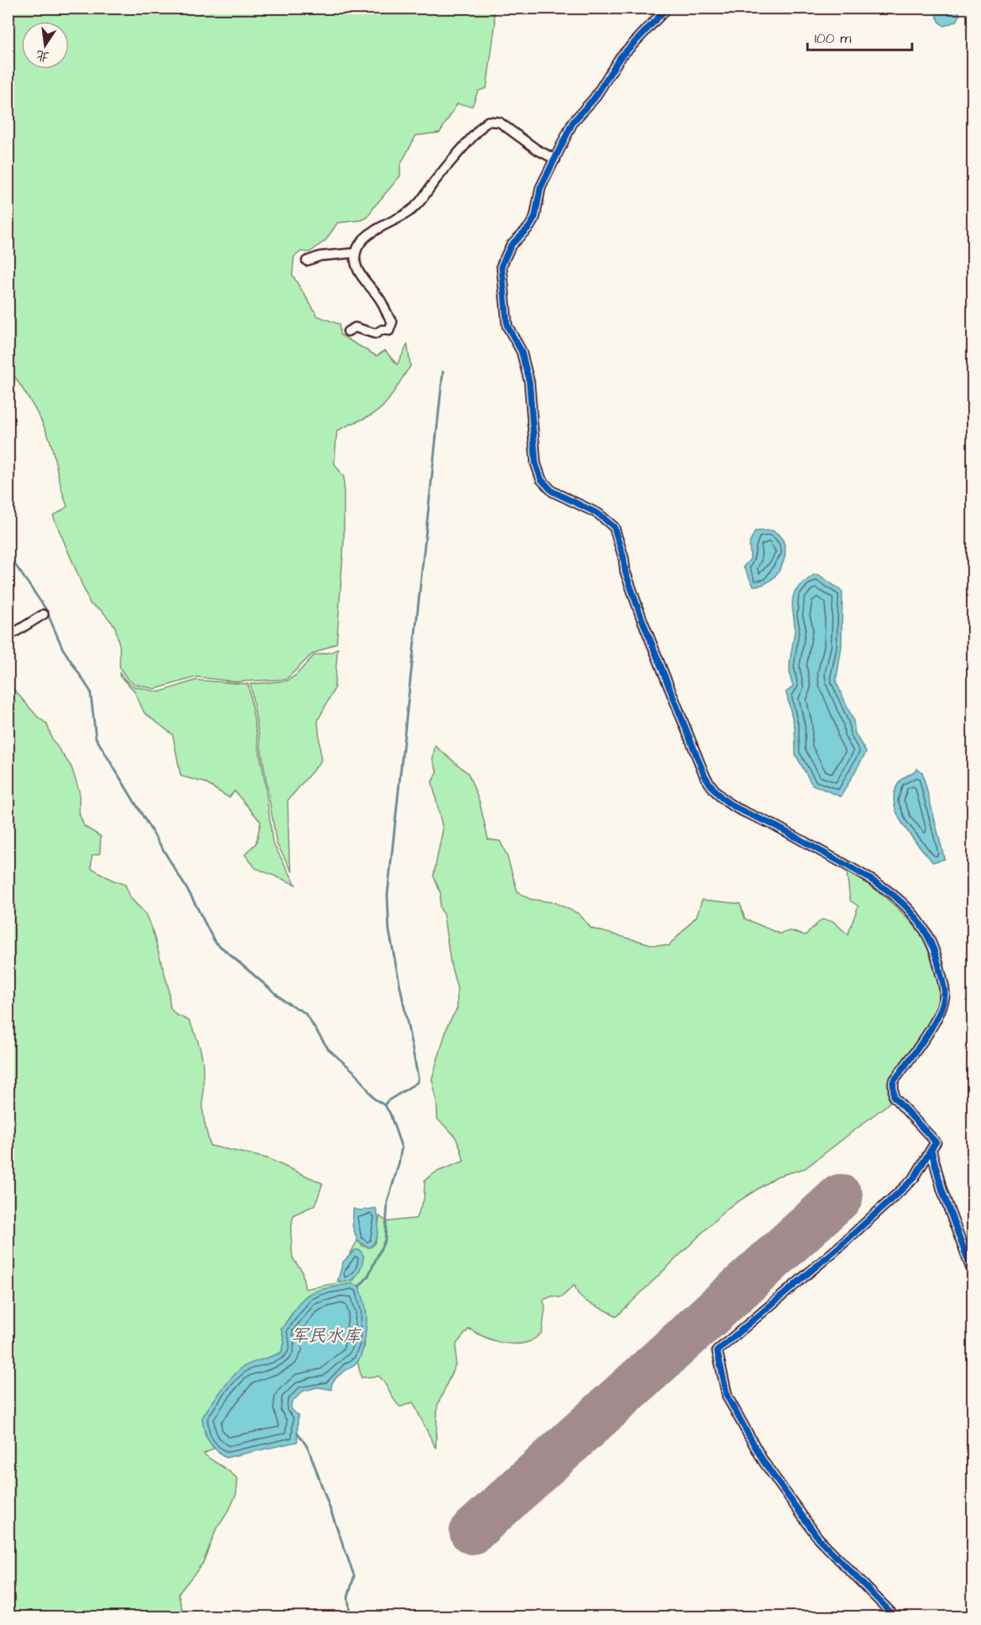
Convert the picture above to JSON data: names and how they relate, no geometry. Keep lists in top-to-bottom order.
{
  "water": ["军民水库"],
  "scale_bar": "100 m",
  "north": "bottom"
}
